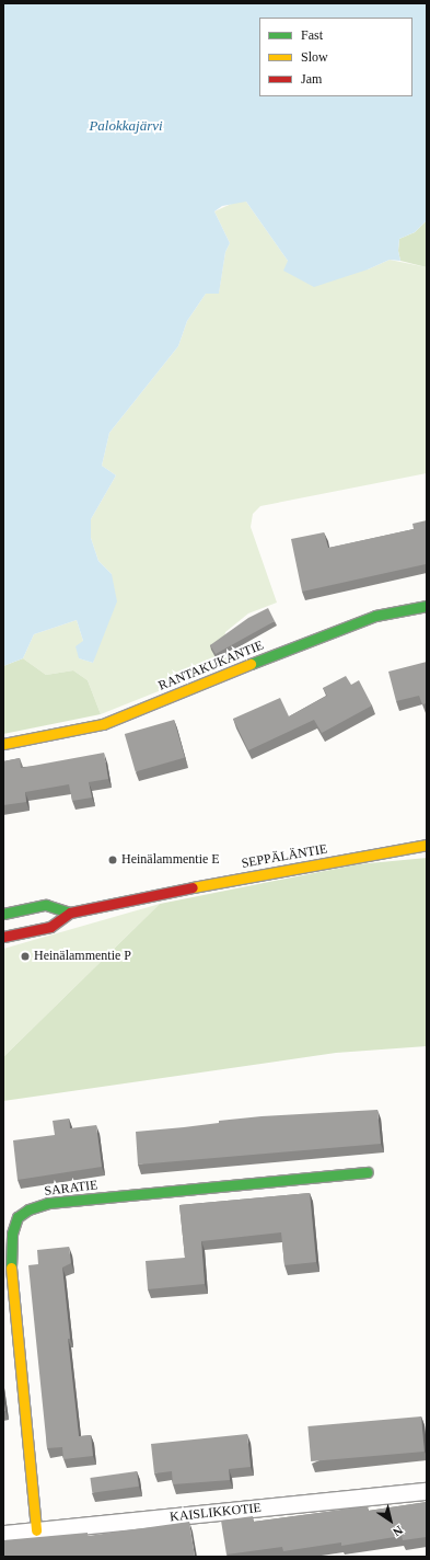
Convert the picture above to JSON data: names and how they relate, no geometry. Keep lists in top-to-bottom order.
{
  "streets": {
    "street": [
      "RANTAKUKANTIE",
      "SEPPÄLÄNTIE",
      "SARATIE",
      "KAISLIKKOTIE"
    ]
  },
  "crossings": [
    ["SARATIE", "KAISLIKKOTIE"]
  ],
  "water": ["Palokkajärvi"],
  "places": ["Heinälammentie E", "Heinälammentie P"],
  "legend": ["Fast", "Slow", "Jam"],
  "north": "bottom right"
}
